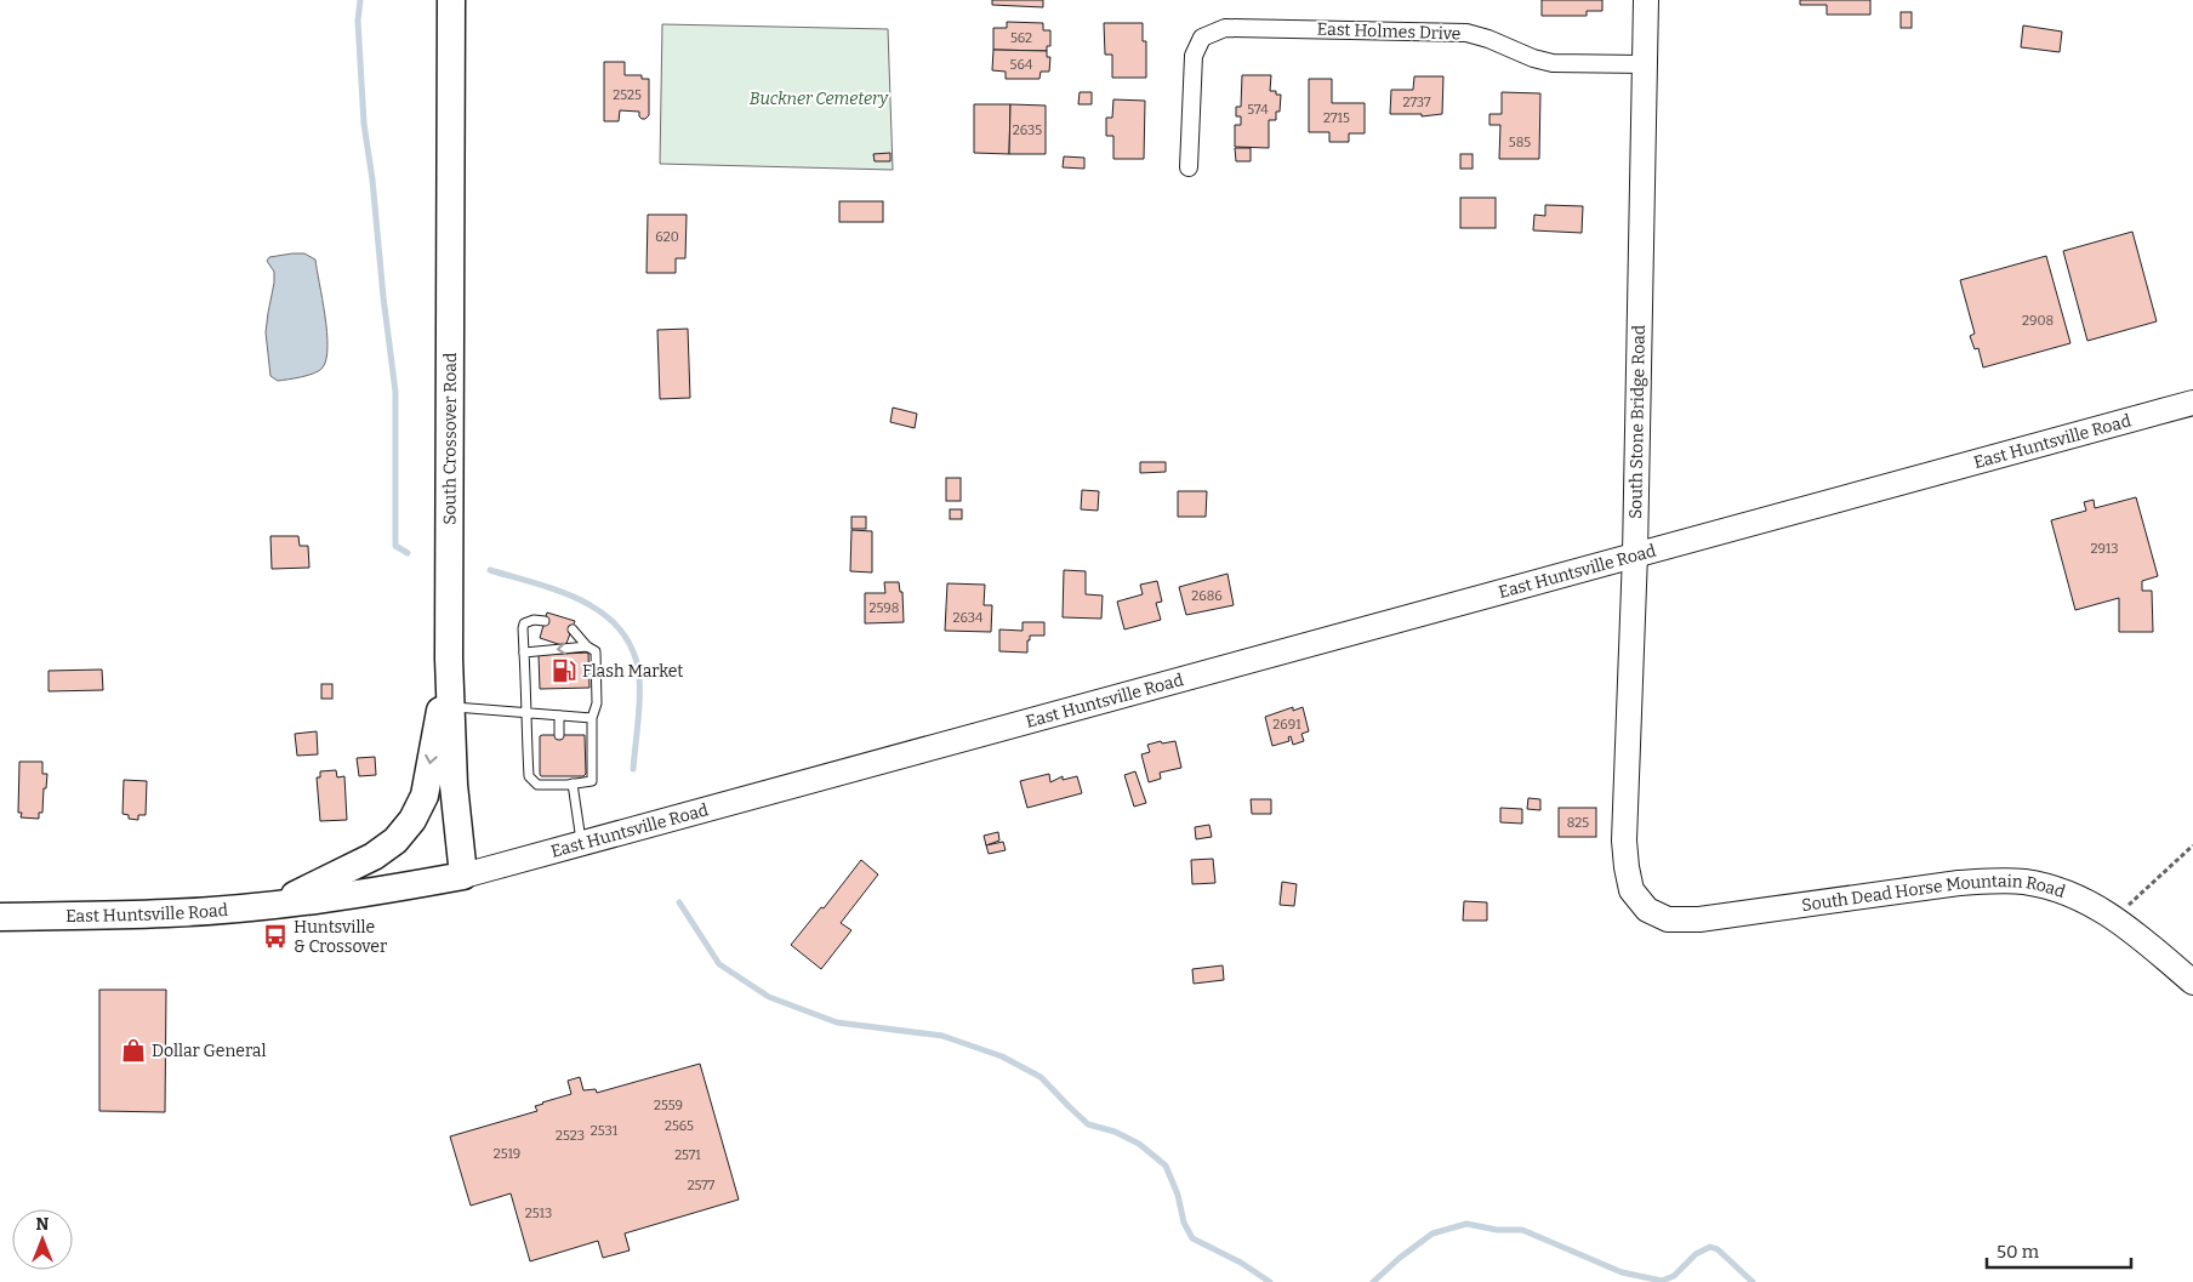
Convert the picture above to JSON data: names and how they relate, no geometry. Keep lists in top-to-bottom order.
{
  "streets": {
    "main road": [
      "South Stone Bridge Road",
      "South Crossover Road",
      "East Huntsville Road",
      "South Dead Horse Mountain Road"
    ],
    "street": ["East Holmes Drive"]
  },
  "crossings": [
    ["East Holmes Drive", "South Stone Bridge Road"],
    ["South Stone Bridge Road", "East Huntsville Road"],
    ["South Stone Bridge Road", "South Dead Horse Mountain Road"],
    ["South Crossover Road", "East Huntsville Road"]
  ],
  "parks": ["Buckner Cemetery"],
  "places": {
    "fuel station": ["Flash Market"],
    "bus stop": ["Huntsville & Crossover"],
    "shop": ["Dollar General"]
  },
  "house_numbers": [
    "562",
    "564",
    "2525",
    "2737",
    "574",
    "2715",
    "2635",
    "585",
    "620",
    "2908",
    "2913",
    "2686",
    "2598",
    "2634",
    "2691",
    "825",
    "2559",
    "2565",
    "2531",
    "2523",
    "2519",
    "2571",
    "2577",
    "2513"
  ],
  "scale_bar": "50 m",
  "north": "top"
}
